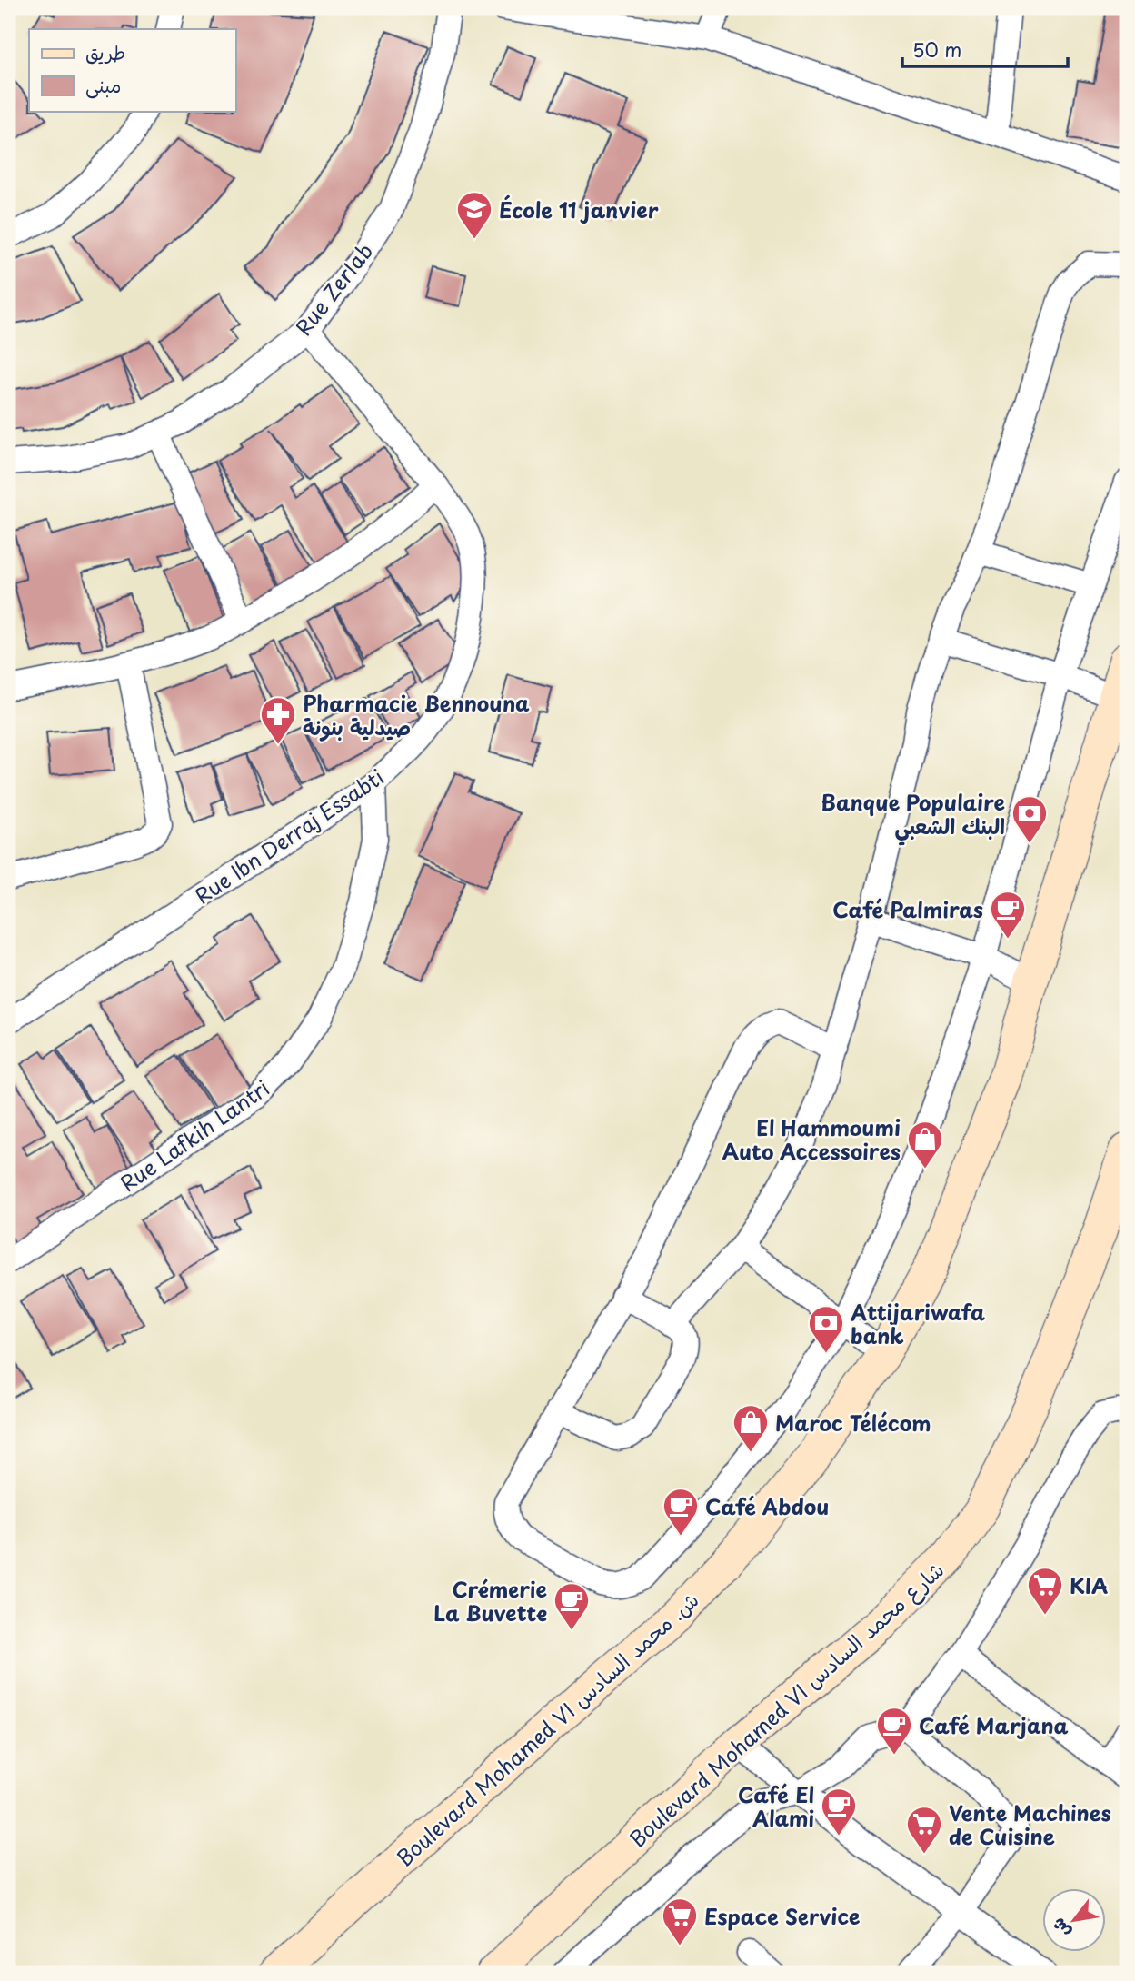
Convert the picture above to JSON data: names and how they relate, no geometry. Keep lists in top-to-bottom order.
{
  "streets": {
    "main road": ["Boulevard Mohamed VI شارع محمد السادس", "Boulevard Mohamed VI ش. محمد السادس"],
    "street": ["Rue ZerIab", "Rue Ibn Derraj Essabti", "Rue Lafkih Lantri"]
  },
  "crossings": [
    ["Rue ZerIab", "Rue Ibn Derraj Essabti"],
    ["Rue Ibn Derraj Essabti", "Rue Lafkih Lantri"]
  ],
  "places": {
    "school or university": ["École 11 janvier"],
    "pharmacy": ["Pharmacie Bennouna صيدلية بنونة"],
    "bank": ["Banque Populaire البنك الشعبي", "Attijariwafa bank"],
    "cafe": [
      "Café Palmiras",
      "Café Abdou",
      "Crémerie La Buvette",
      "Café Marjana",
      "Café El Alami"
    ],
    "shop": ["El Hammoumi Auto Accessoires", "Maroc Télécom"],
    "supermarket": ["KIA", "Vente Machines de Cuisine", "Espace Service"]
  },
  "legend": ["طريق", "مبنى"],
  "scale_bar": "50 m",
  "north": "bottom left"
}
